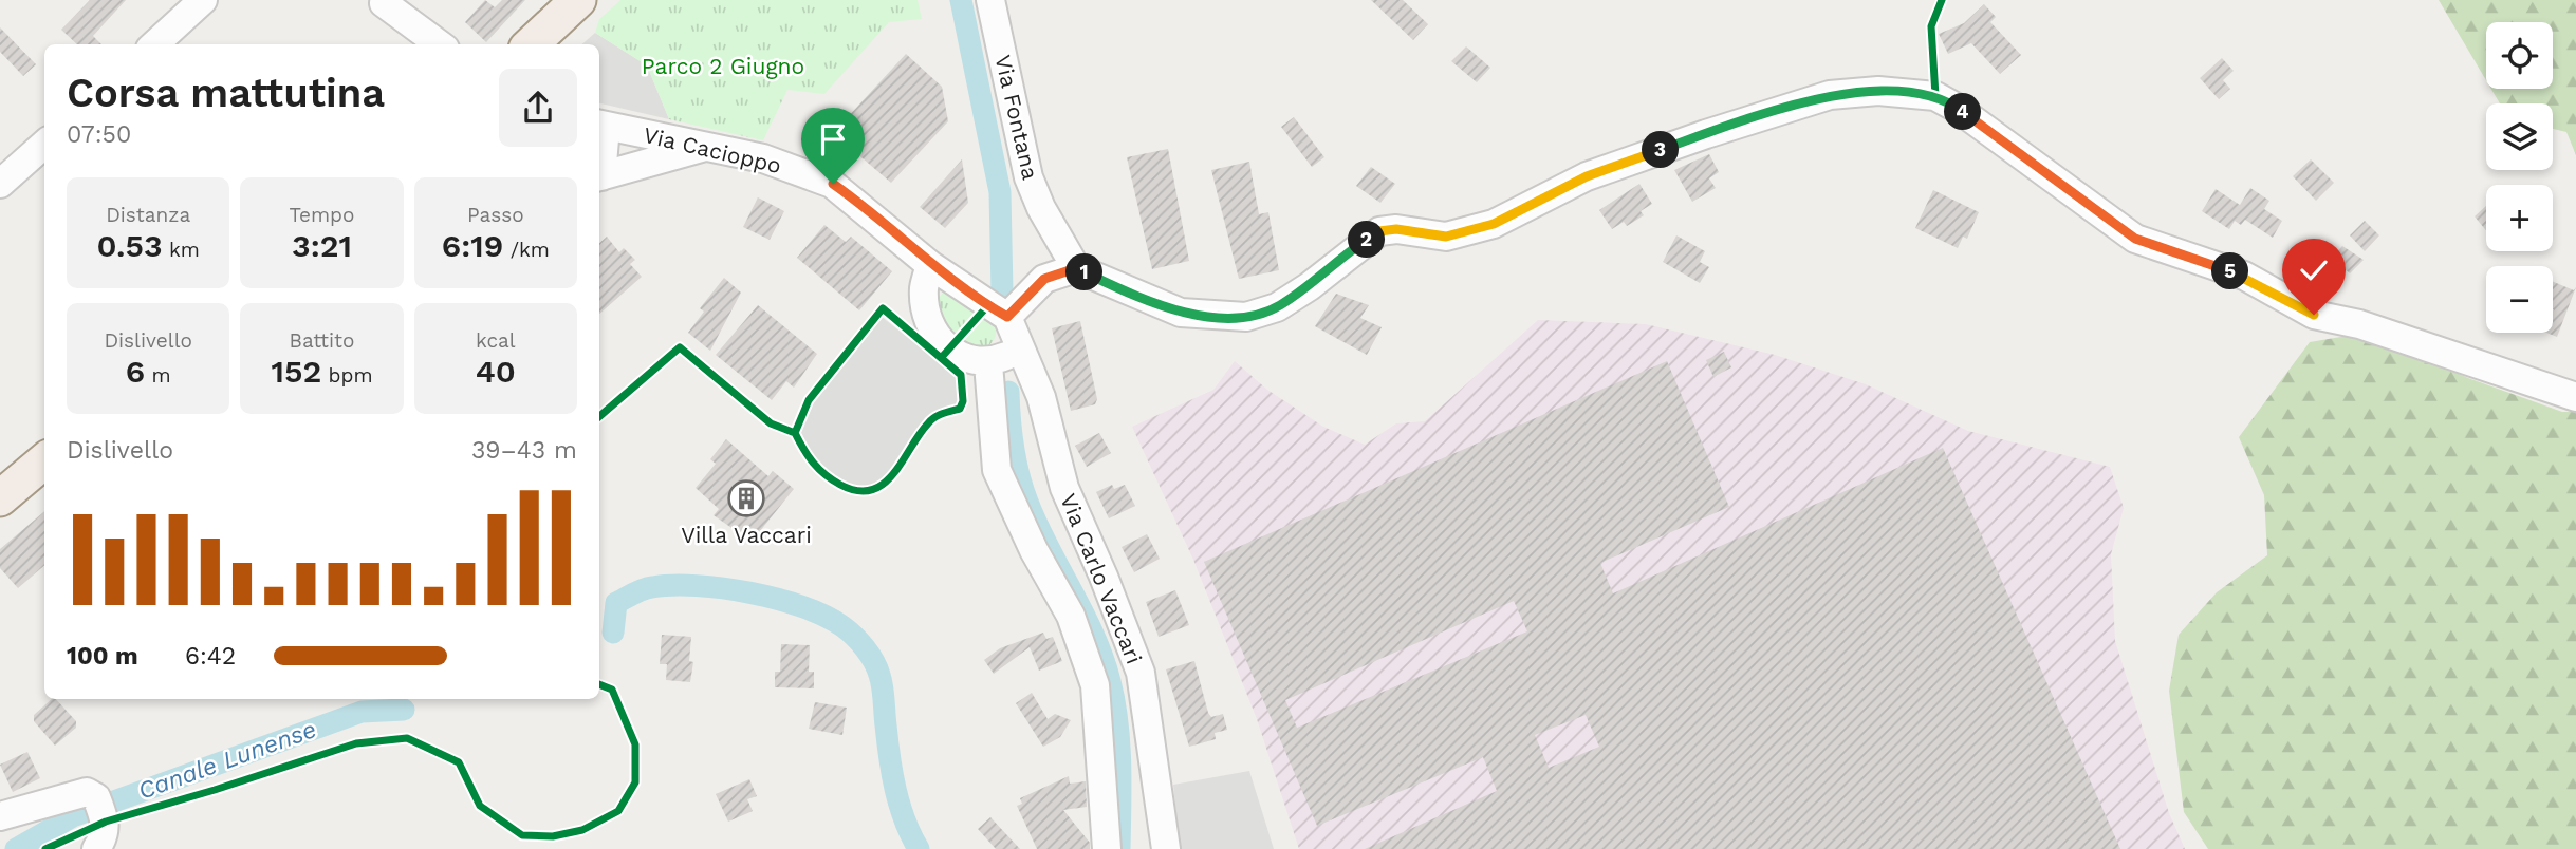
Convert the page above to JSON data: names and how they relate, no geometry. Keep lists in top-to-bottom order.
{
  "streets": {
    "street": ["Via Fontana", "Via Cacioppo", "Via Carlo Vaccari"]
  },
  "crossings": [
    ["Via Cacioppo", "Via Carlo Vaccari"]
  ],
  "water": ["Canale Lunense"],
  "parks": ["Parco 2 Giugno"],
  "places": {
    "building": ["Villa Vaccari"]
  },
  "page": {
    "map_buttons": ["+", "−"],
    "heading": ["Corsa mattutina", "07:50"],
    "pins": [
      "4",
      "3",
      "2",
      "5",
      "1"
    ],
    "stats": [
      ["Distanza", "0.53 km"],
      ["Tempo", "3:21"],
      ["Passo", "6:19 /km"],
      ["Dislivello", "6 m"],
      ["Battito", "152 bpm"],
      ["kcal", "40"]
    ],
    "chart": ["Dislivello", "39–43 m"],
    "list": [
      {
        "name": "100 m",
        "note": "6:42"
      }
    ]
  }
}
